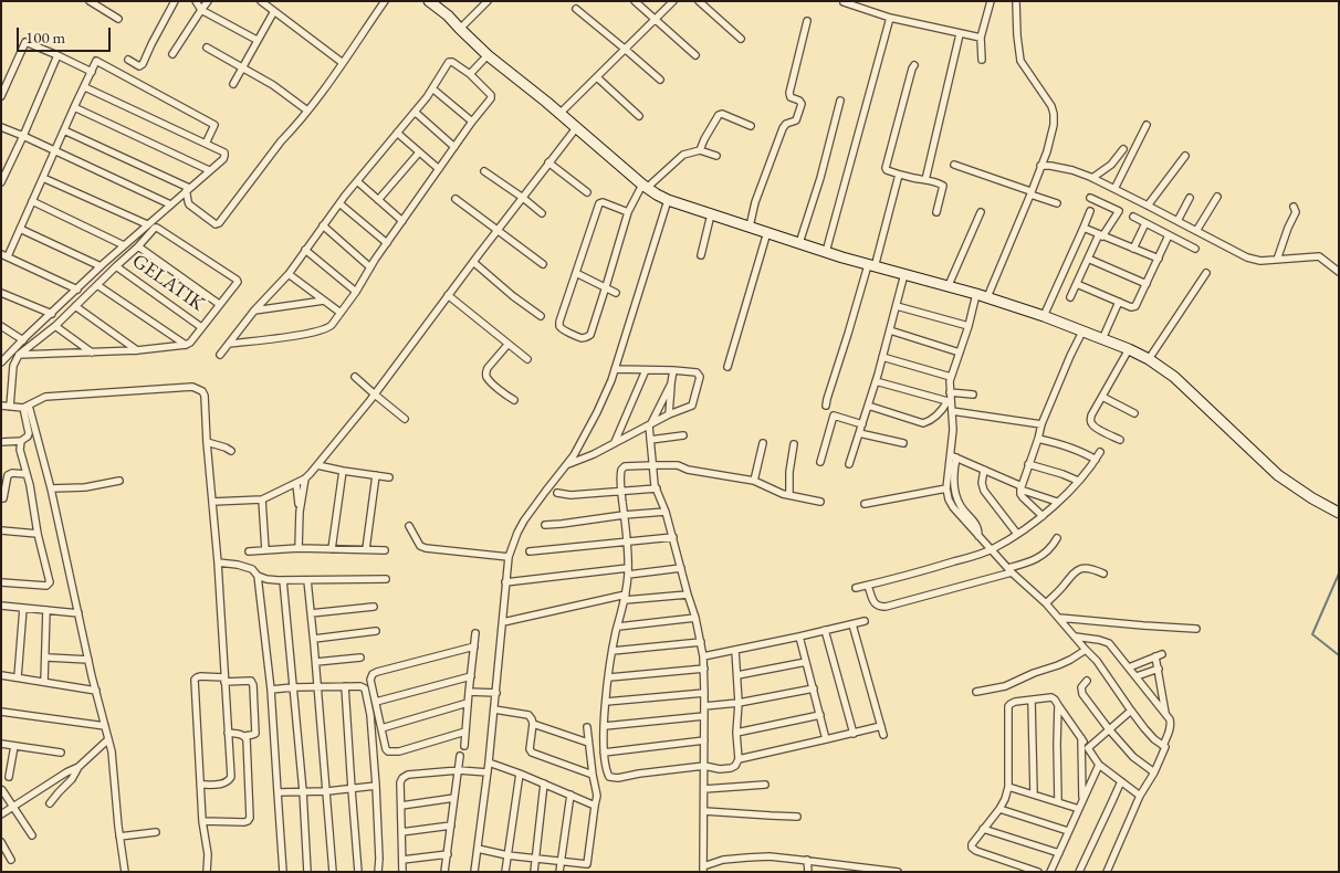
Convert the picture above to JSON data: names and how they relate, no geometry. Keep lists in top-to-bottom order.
{
  "streets": {
    "street": ["GELATIK"]
  },
  "scale_bar": "100 m"
}
